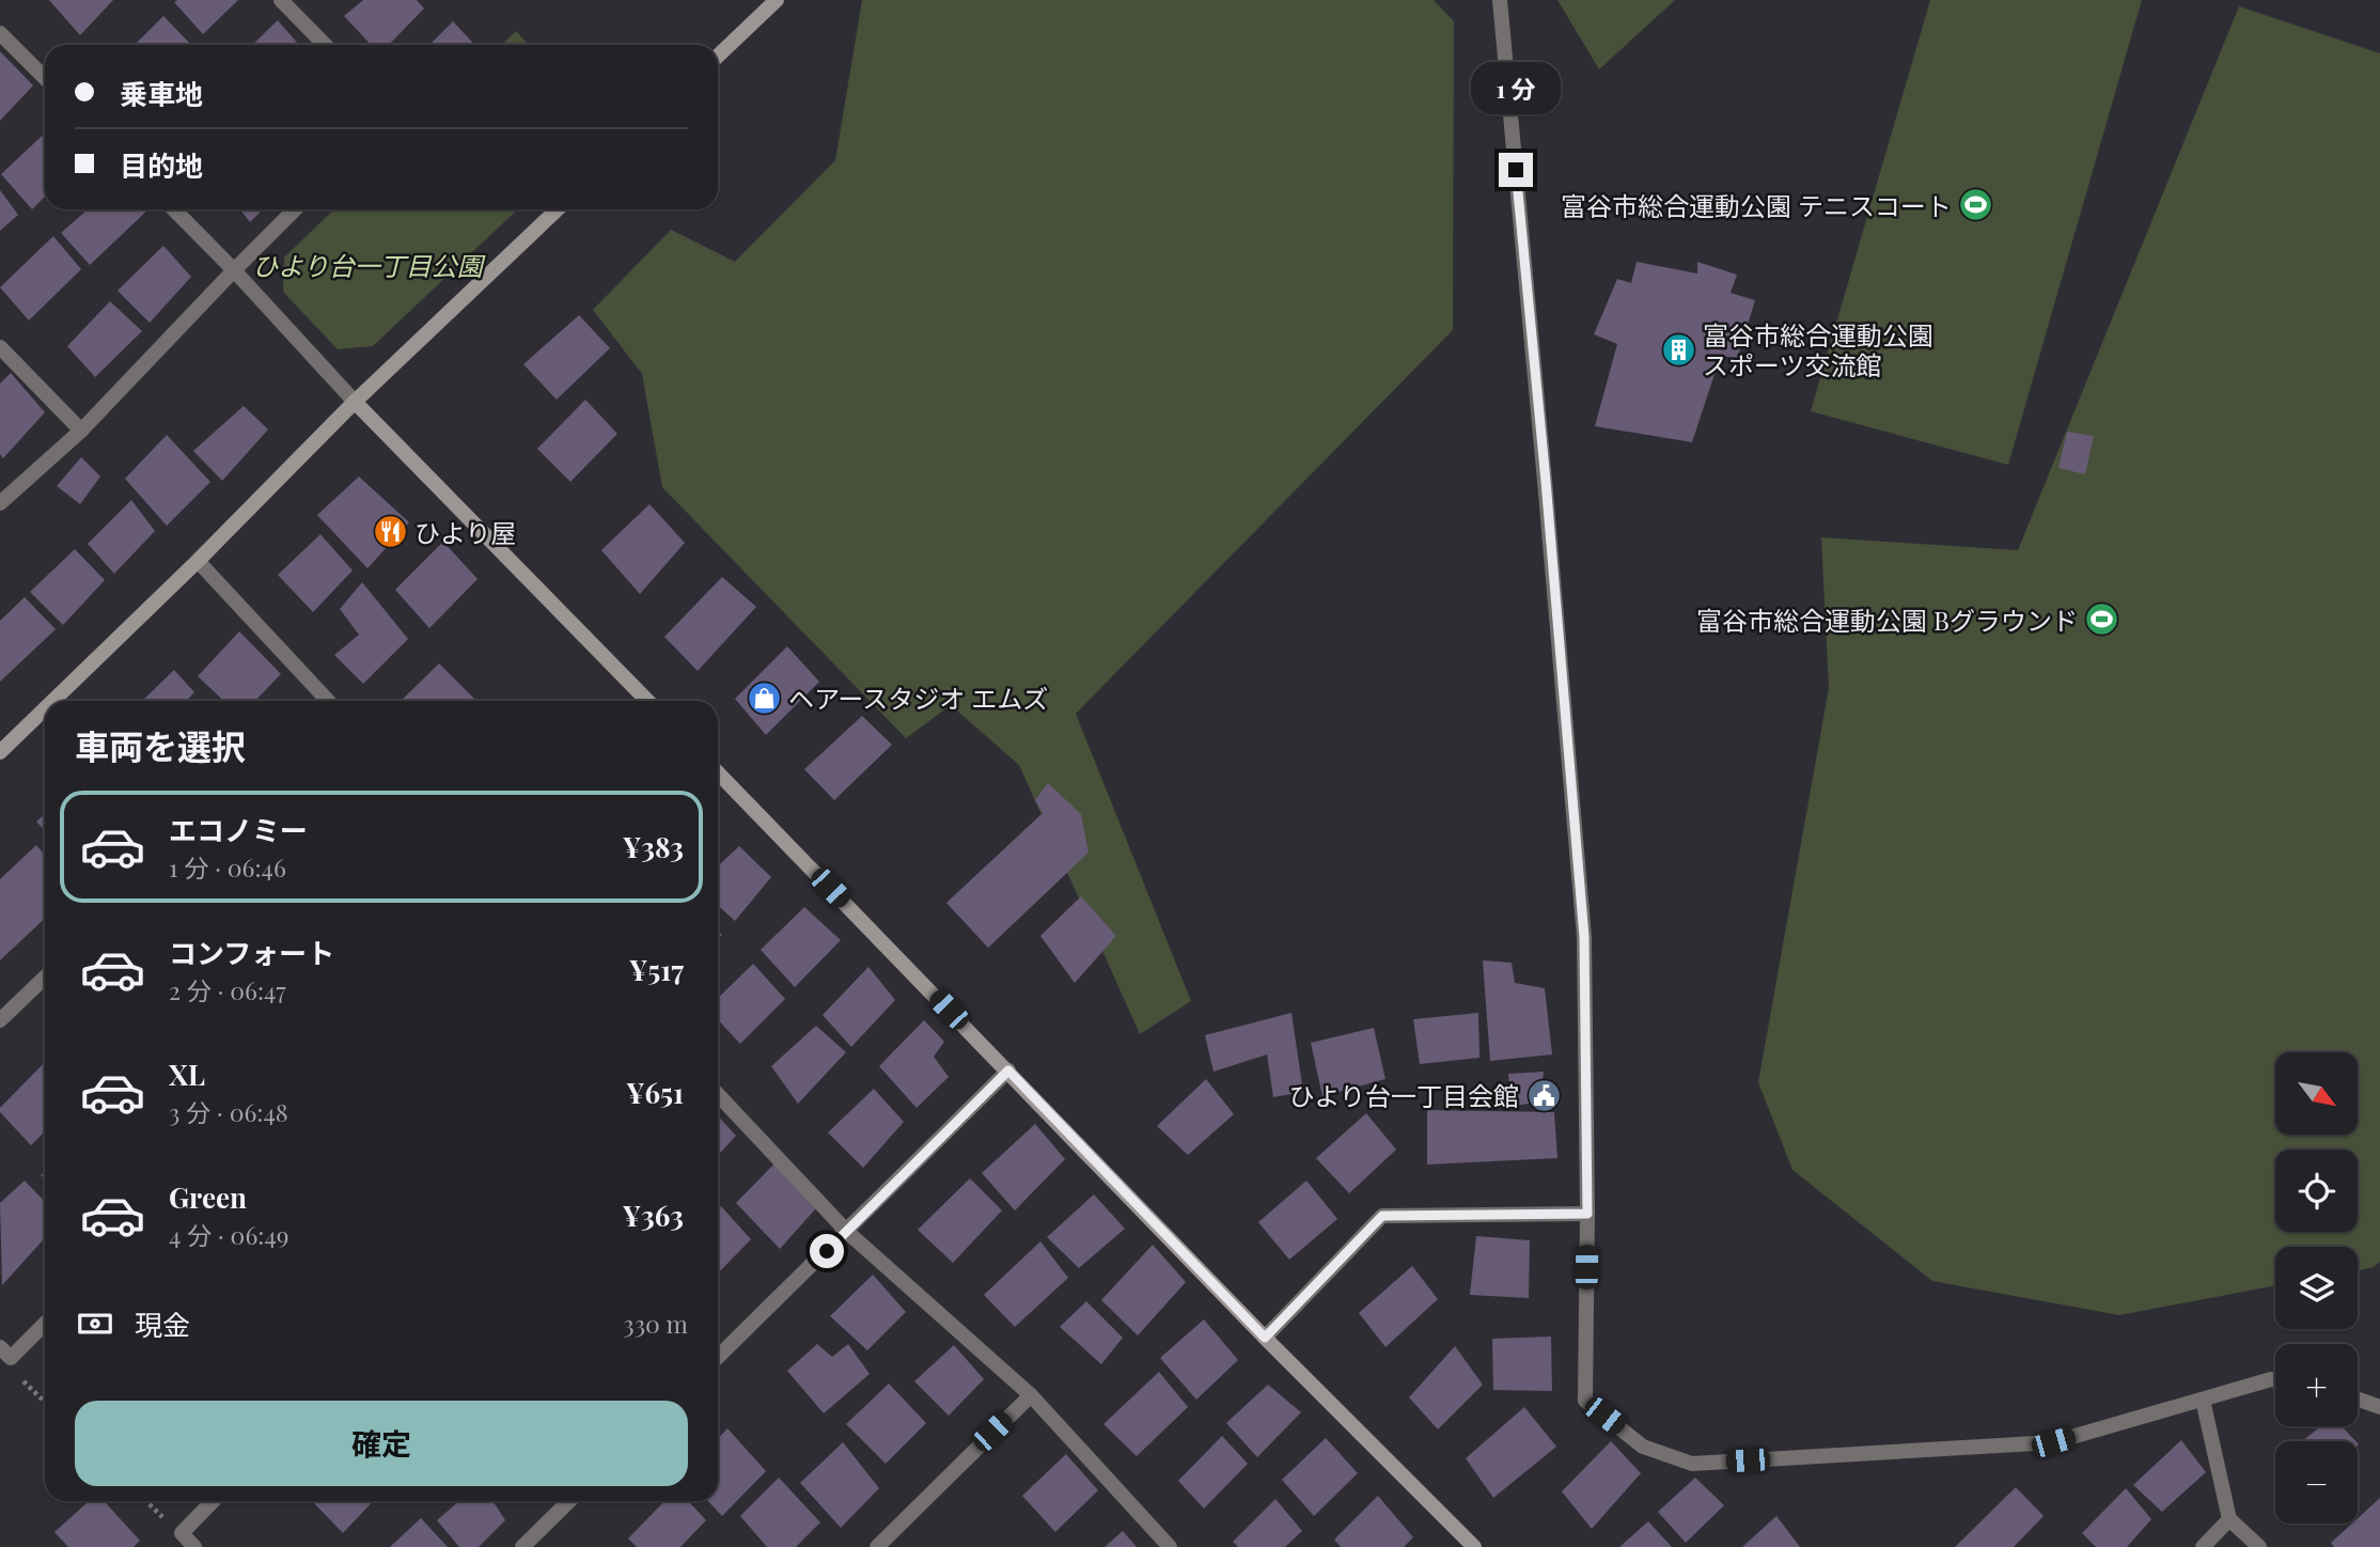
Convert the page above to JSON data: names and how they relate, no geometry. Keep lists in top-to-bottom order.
{
  "parks": ["ひより台一丁目公園"],
  "places": {
    "sports": ["富谷市総合運動公園 テニスコート", "富谷市総合運動公園 Bグラウンド"],
    "building": ["富谷市総合運動公園 スポーツ交流館"],
    "restaurant": ["ひより屋"],
    "shop": ["ヘアースタジオ エムズ"],
    "public building": ["ひより台一丁目会館"]
  },
  "north": "bottom right",
  "page": {
    "banner": ["乗車地", "目的地"],
    "bubble": "1 分",
    "heading": "車両を選択",
    "list": [
      {
        "name": "エコノミー",
        "note": "1 分 · 06:46",
        "value": "¥383"
      },
      {
        "name": "コンフォート",
        "note": "2 分 · 06:47",
        "value": "¥517"
      },
      {
        "name": "XL",
        "note": "3 分 · 06:48",
        "value": "¥651"
      },
      {
        "name": "Green",
        "note": "4 分 · 06:49",
        "value": "¥363"
      }
    ],
    "map_buttons": ["+", "−"],
    "pay": ["現金", "330 m"],
    "buttons": "確定"
  }
}
